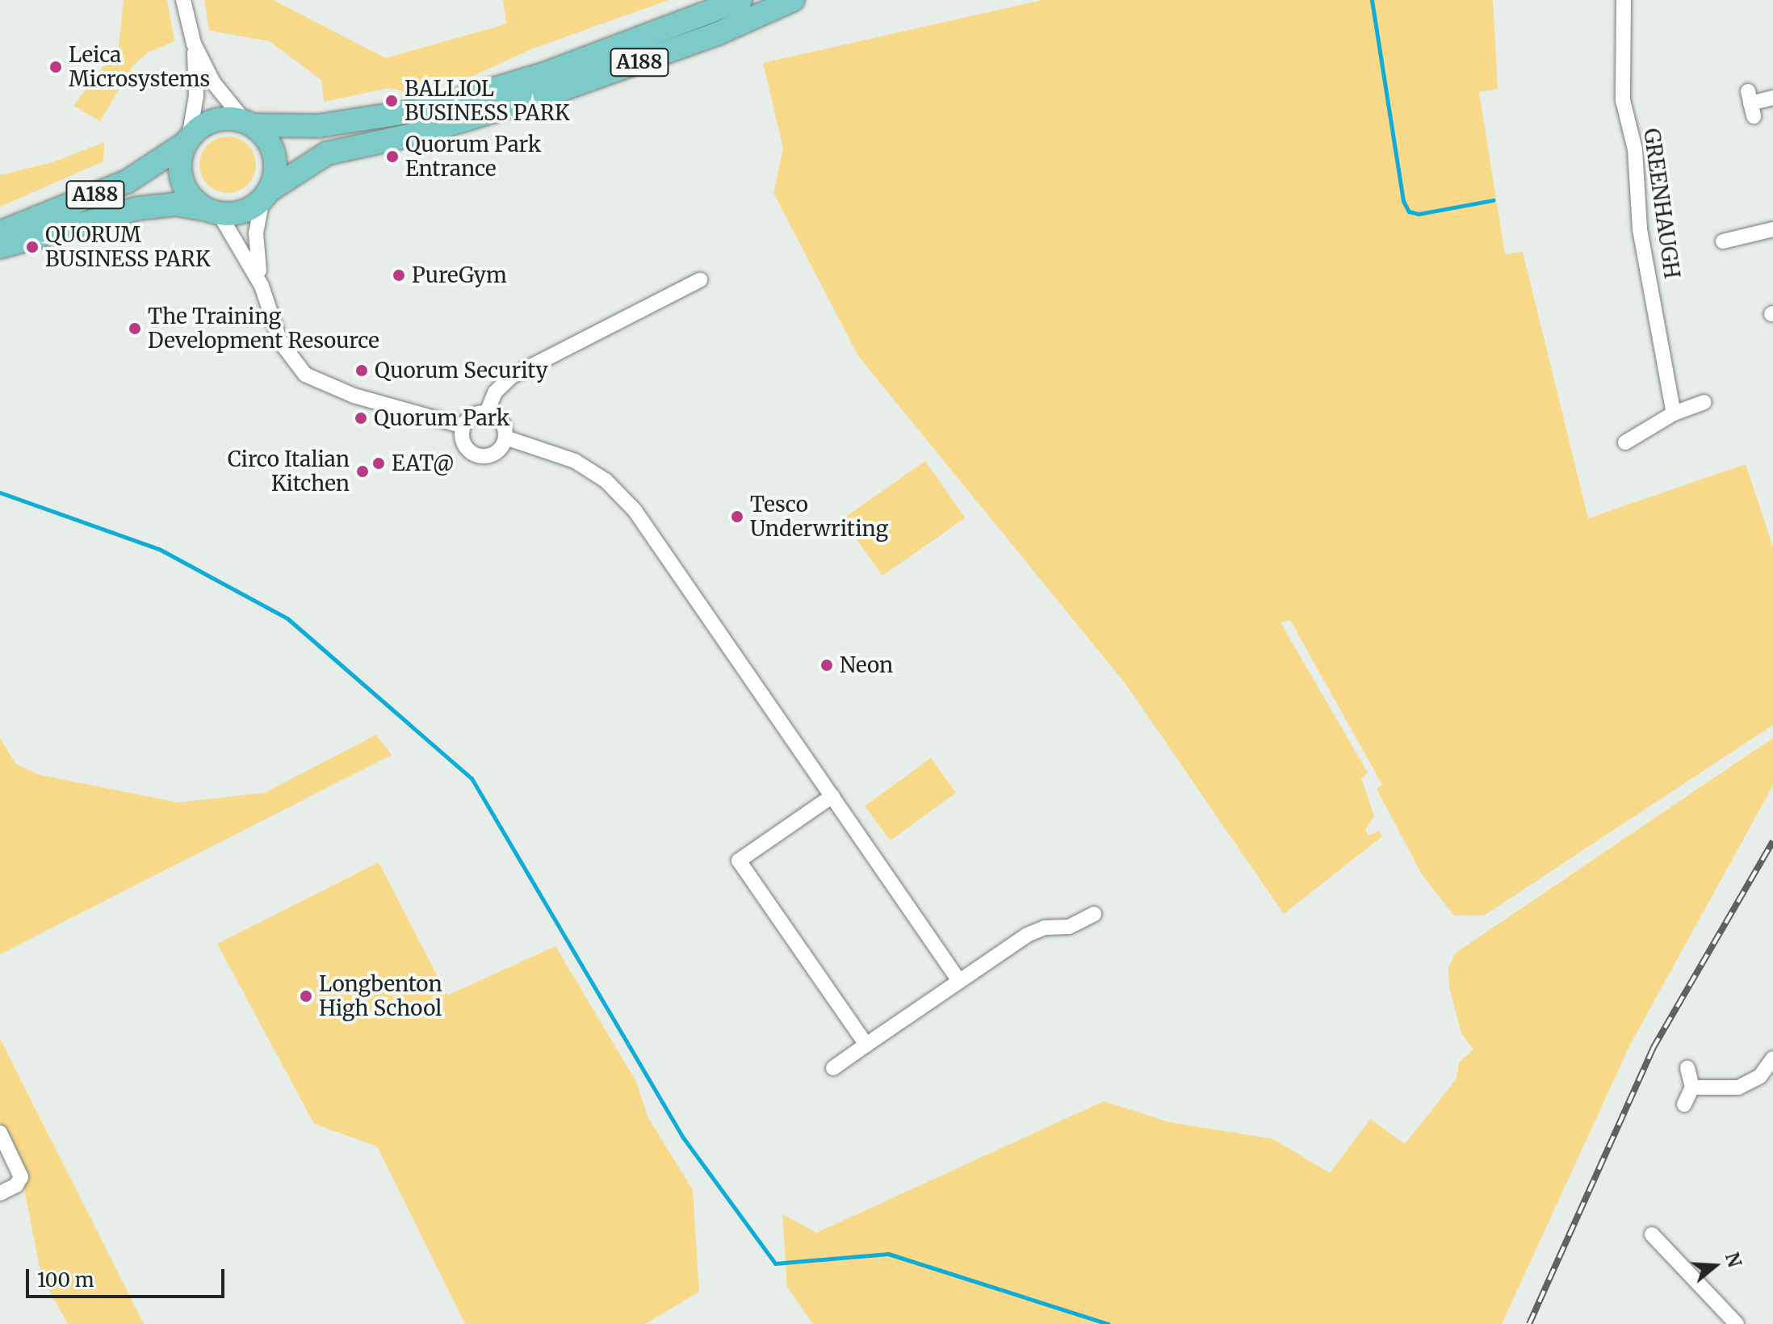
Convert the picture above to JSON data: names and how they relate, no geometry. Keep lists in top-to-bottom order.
{
  "streets": {
    "main road": ["A188"],
    "street": ["GREENHAUGH"]
  },
  "places": [
    "Leica Microsystems",
    "BALLIOL BUSINESS PARK",
    "Quorum Park Entrance",
    "QUORUM BUSINESS PARK",
    "PureGym",
    "The Training Development Resource",
    "Quorum Security",
    "Quorum Park",
    "EAT@",
    "Circo Italian Kitchen",
    "Tesco Underwriting",
    "Neon",
    "Longbenton High School"
  ],
  "scale_bar": "100 m",
  "north": "right"
}
